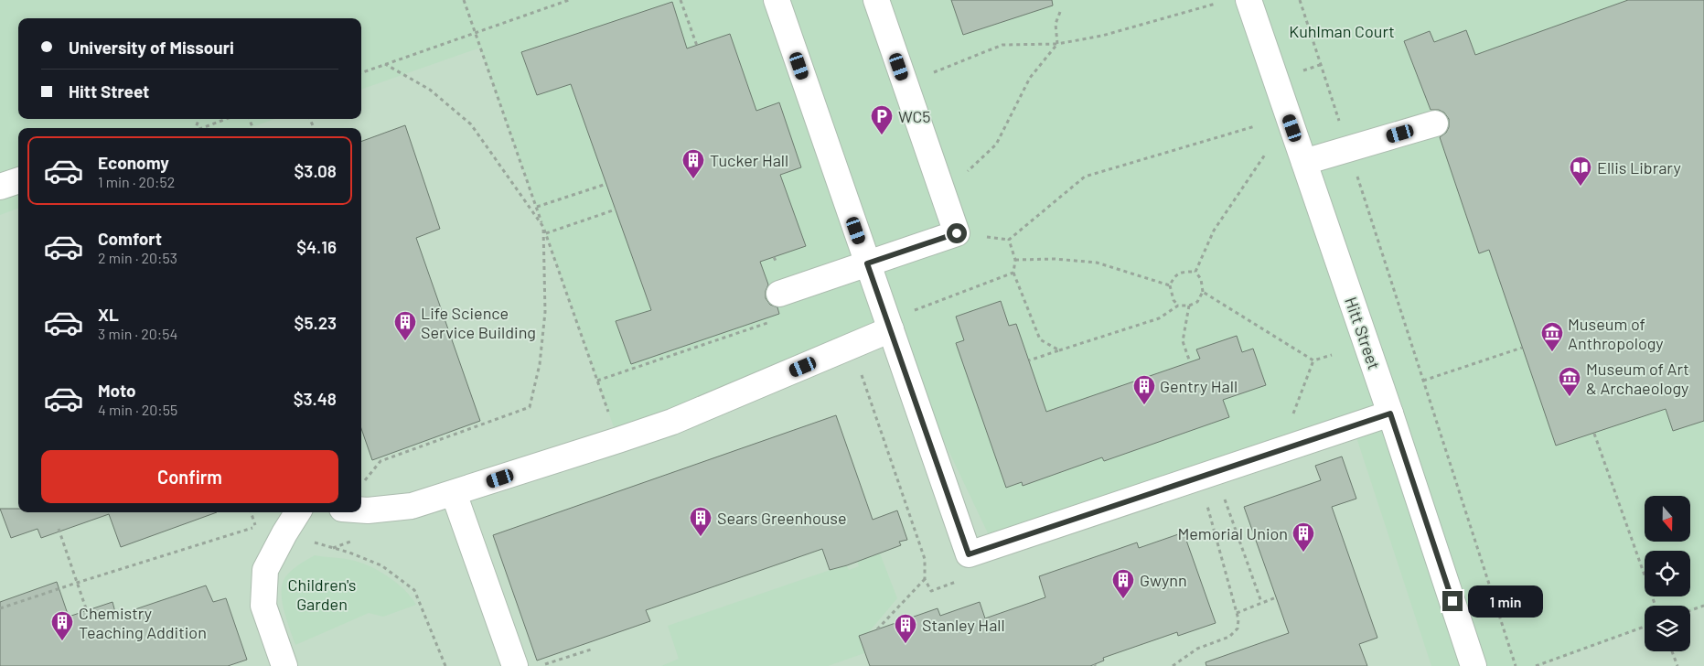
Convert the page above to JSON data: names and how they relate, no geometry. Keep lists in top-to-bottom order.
{
  "streets": {
    "street": ["Hitt Street"]
  },
  "parks": ["Kuhlman Court", "Children's Garden"],
  "places": {
    "parking": ["WC5"],
    "building": [
      "Tucker Hall",
      "Life Science Service Building",
      "Gentry Hall",
      "Sears Greenhouse",
      "Memorial Union",
      "Gwynn",
      "Chemistry Teaching Addition",
      "Stanley Hall"
    ],
    "library": ["Ellis Library"],
    "museum": ["Museum of Anthropology", "Museum of Art & Archaeology"]
  },
  "north": "bottom",
  "page": {
    "banner": ["University of Missouri", "Hitt Street"],
    "list": [
      {
        "name": "Economy",
        "note": "1 min · 20:52",
        "value": "$3.08"
      },
      {
        "name": "Comfort",
        "note": "2 min · 20:53",
        "value": "$4.16"
      },
      {
        "name": "XL",
        "note": "3 min · 20:54",
        "value": "$5.23"
      },
      {
        "name": "Moto",
        "note": "4 min · 20:55",
        "value": "$3.48"
      }
    ],
    "buttons": "Confirm",
    "bubble": "1 min"
  }
}
